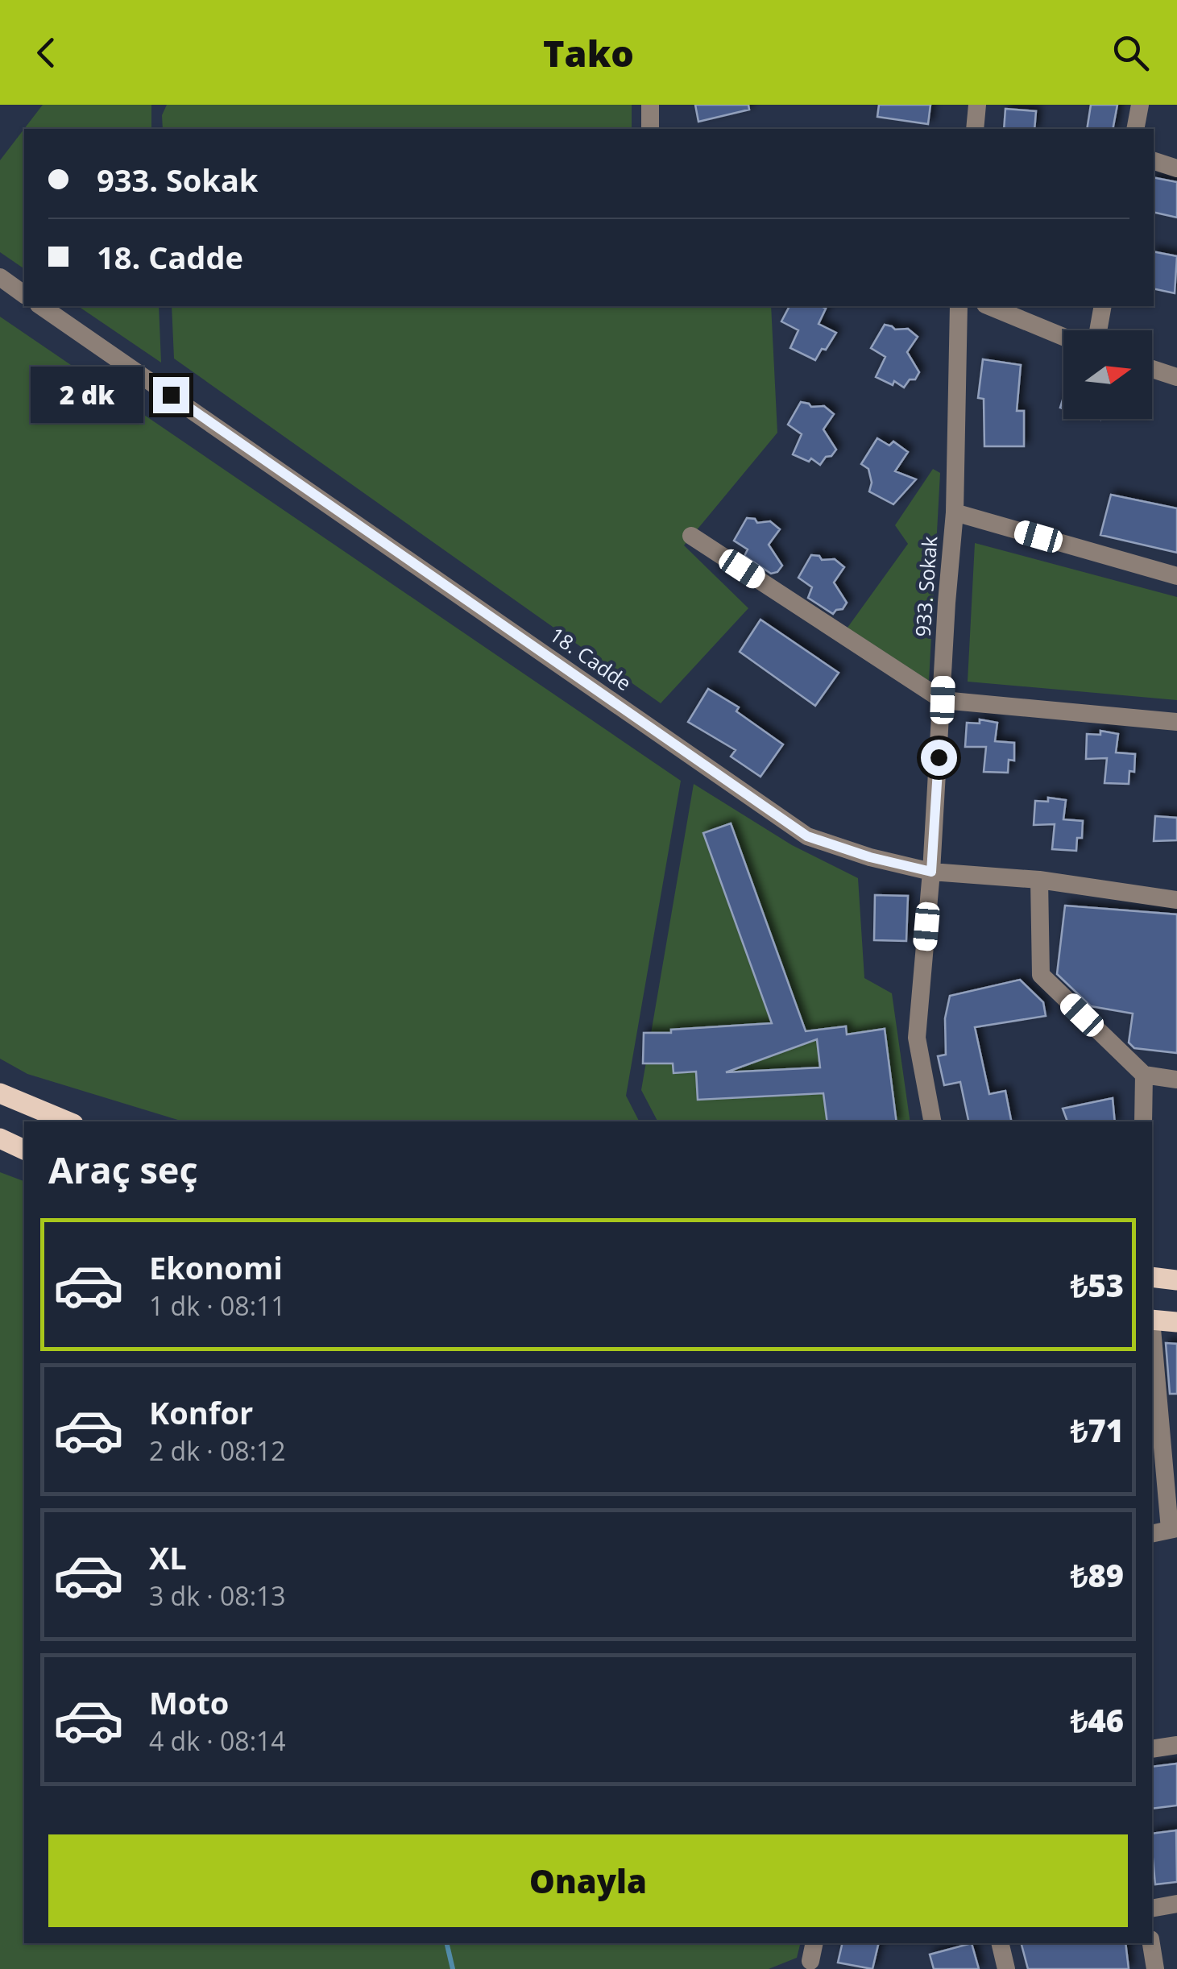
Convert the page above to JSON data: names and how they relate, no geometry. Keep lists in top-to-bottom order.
{
  "streets": {
    "street": ["933. Sokak", "18. Cadde"]
  },
  "crossings": [
    ["933. Sokak", "18. Cadde"]
  ],
  "north": "right",
  "page": {
    "header": "Tako",
    "banner": ["933. Sokak", "18. Cadde"],
    "bubble": "2 dk",
    "heading": "Araç seç",
    "list": [
      {
        "name": "Ekonomi",
        "note": "1 dk · 08:11",
        "value": "₺53"
      },
      {
        "name": "Konfor",
        "note": "2 dk · 08:12",
        "value": "₺71"
      },
      {
        "name": "XL",
        "note": "3 dk · 08:13",
        "value": "₺89"
      },
      {
        "name": "Moto",
        "note": "4 dk · 08:14",
        "value": "₺46"
      }
    ],
    "buttons": "Onayla"
  }
}
